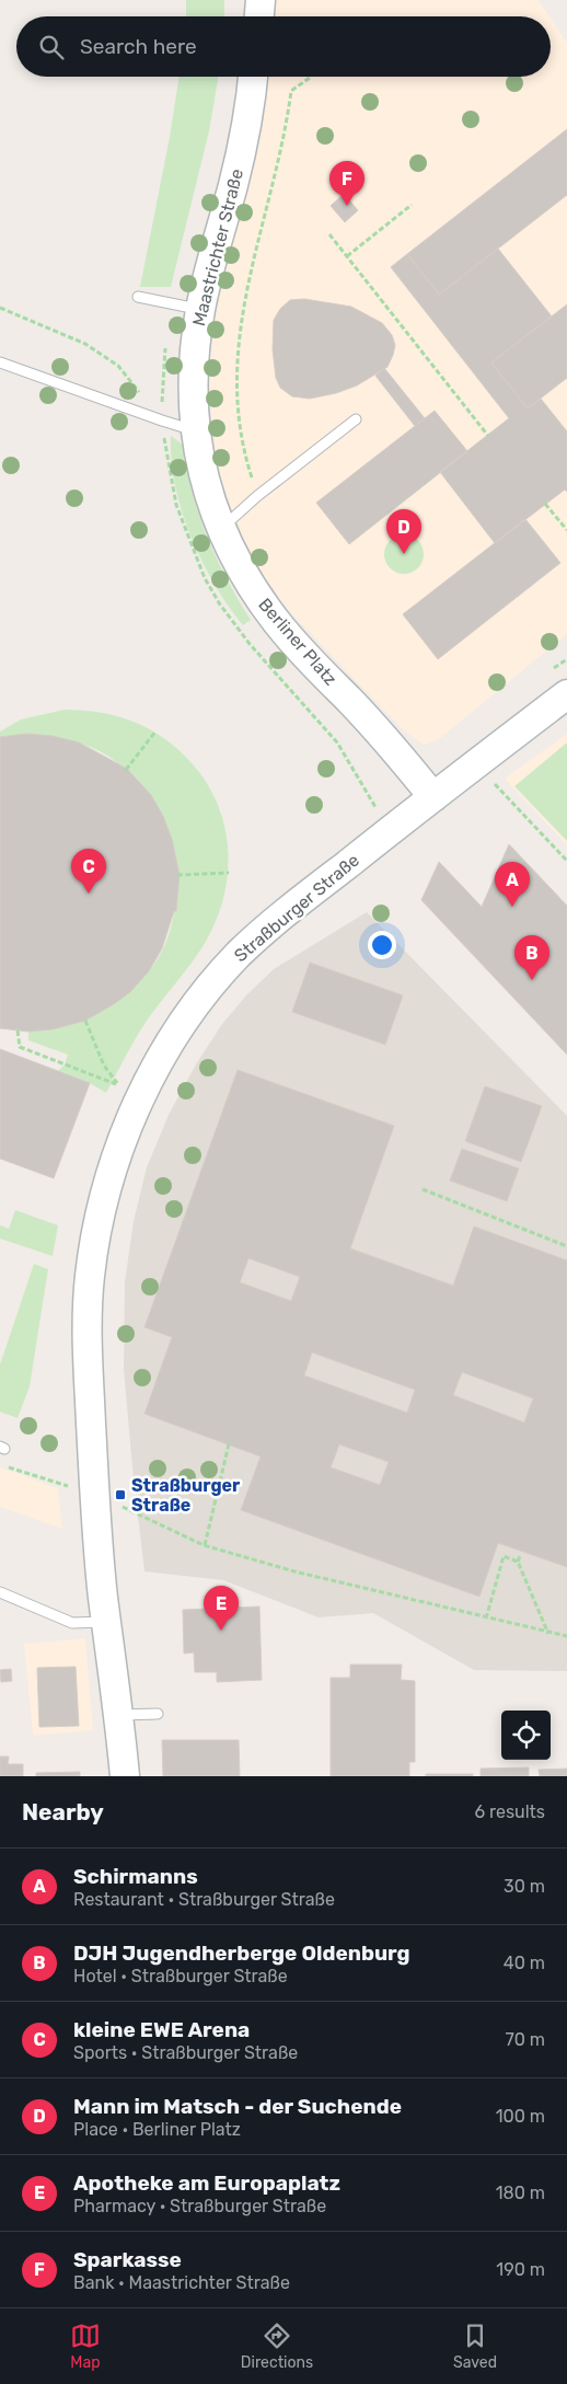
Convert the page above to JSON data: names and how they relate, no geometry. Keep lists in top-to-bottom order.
{
  "streets": {
    "street": ["Maastrichter Straße", "Berliner Platz", "Straßburger Straße"]
  },
  "crossings": [
    ["Maastrichter Straße", "Berliner Platz"],
    ["Berliner Platz", "Straßburger Straße"]
  ],
  "places": {
    "transit": ["Straßburger Straße"]
  },
  "page": {
    "search": "Search here",
    "pins": [
      "F",
      "D",
      "C",
      "A",
      "B",
      "E"
    ],
    "heading": ["Nearby", "6 results"],
    "list": [
      {
        "mark": "A",
        "name": "Schirmanns",
        "note": "Restaurant · Straßburger Straße",
        "value": "30 m"
      },
      {
        "mark": "B",
        "name": "DJH Jugendherberge Oldenburg",
        "note": "Hotel · Straßburger Straße",
        "value": "40 m"
      },
      {
        "mark": "C",
        "name": "kleine EWE Arena",
        "note": "Sports · Straßburger Straße",
        "value": "70 m"
      },
      {
        "mark": "D",
        "name": "Mann im Matsch - der Suchende",
        "note": "Place · Berliner Platz",
        "value": "100 m"
      },
      {
        "mark": "E",
        "name": "Apotheke am Europaplatz",
        "note": "Pharmacy · Straßburger Straße",
        "value": "180 m"
      },
      {
        "mark": "F",
        "name": "Sparkasse",
        "note": "Bank · Maastrichter Straße",
        "value": "190 m"
      }
    ],
    "nav": ["Map", "Directions", "Saved"]
  }
}
